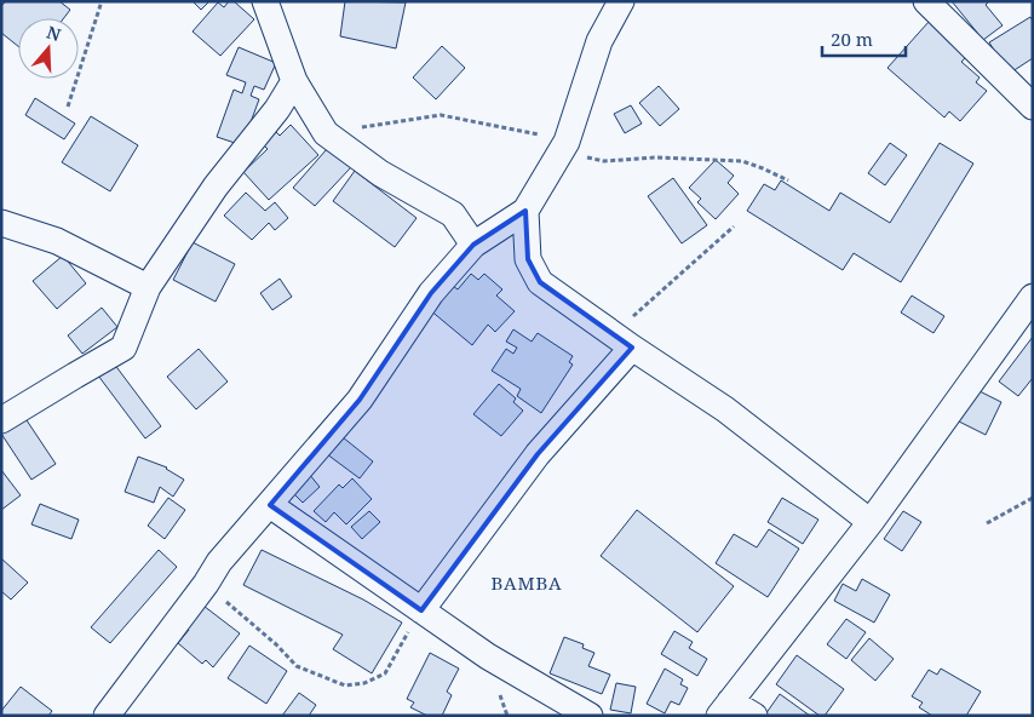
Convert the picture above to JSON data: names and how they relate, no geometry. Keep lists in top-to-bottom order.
{
  "districts": ["BAMBA"],
  "scale_bar": "20 m",
  "north": "top"
}
